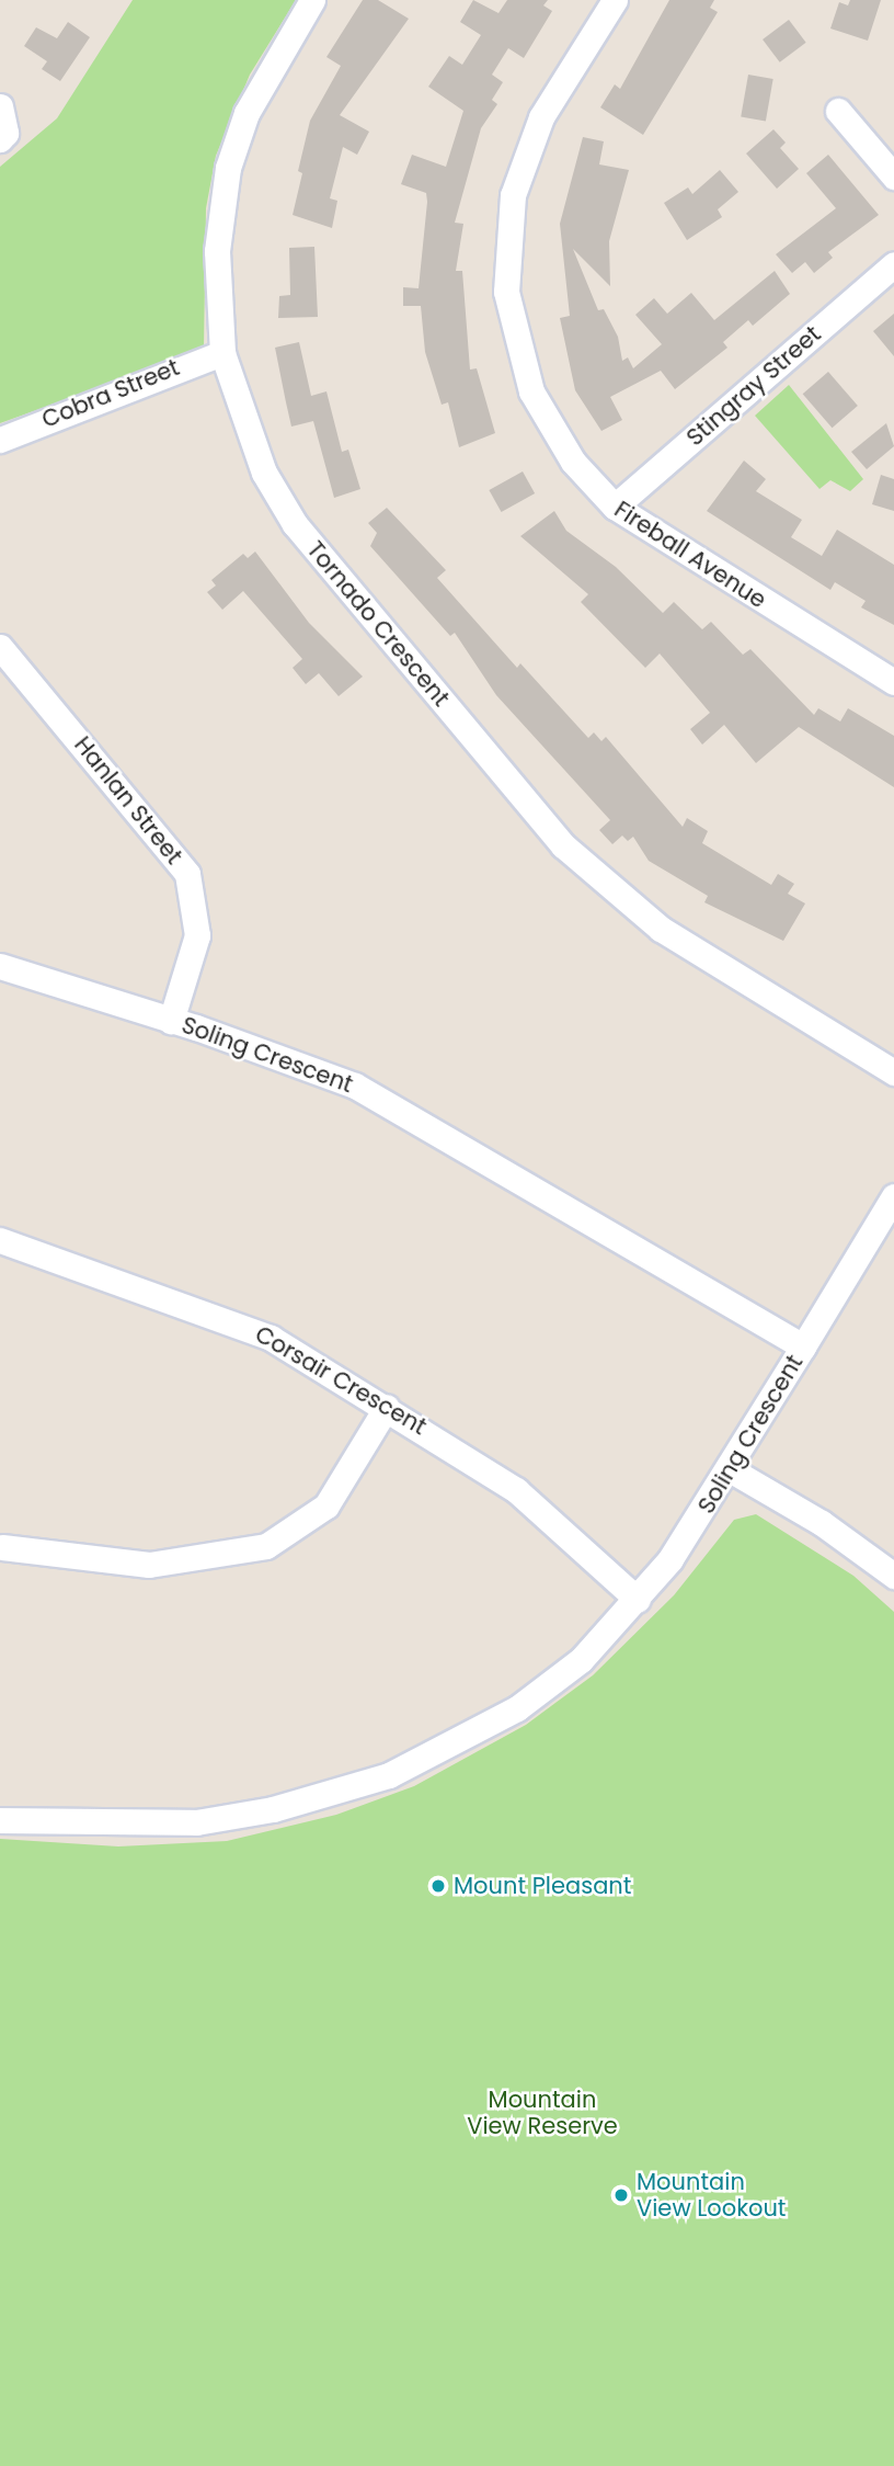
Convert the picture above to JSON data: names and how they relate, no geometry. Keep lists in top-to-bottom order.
{
  "streets": {
    "street": [
      "Stingray Street",
      "Cobra Street",
      "Fireball Avenue",
      "Tornado Crescent",
      "Hanlan Street",
      "Soling Crescent",
      "Corsair Crescent"
    ]
  },
  "crossings": [
    ["Stingray Street", "Fireball Avenue"],
    ["Cobra Street", "Tornado Crescent"],
    ["Hanlan Street", "Soling Crescent"],
    ["Soling Crescent", "Corsair Crescent"]
  ],
  "parks": ["Mountain View Reserve"],
  "places": ["Mount Pleasant", "Mountain View Lookout"]
}
